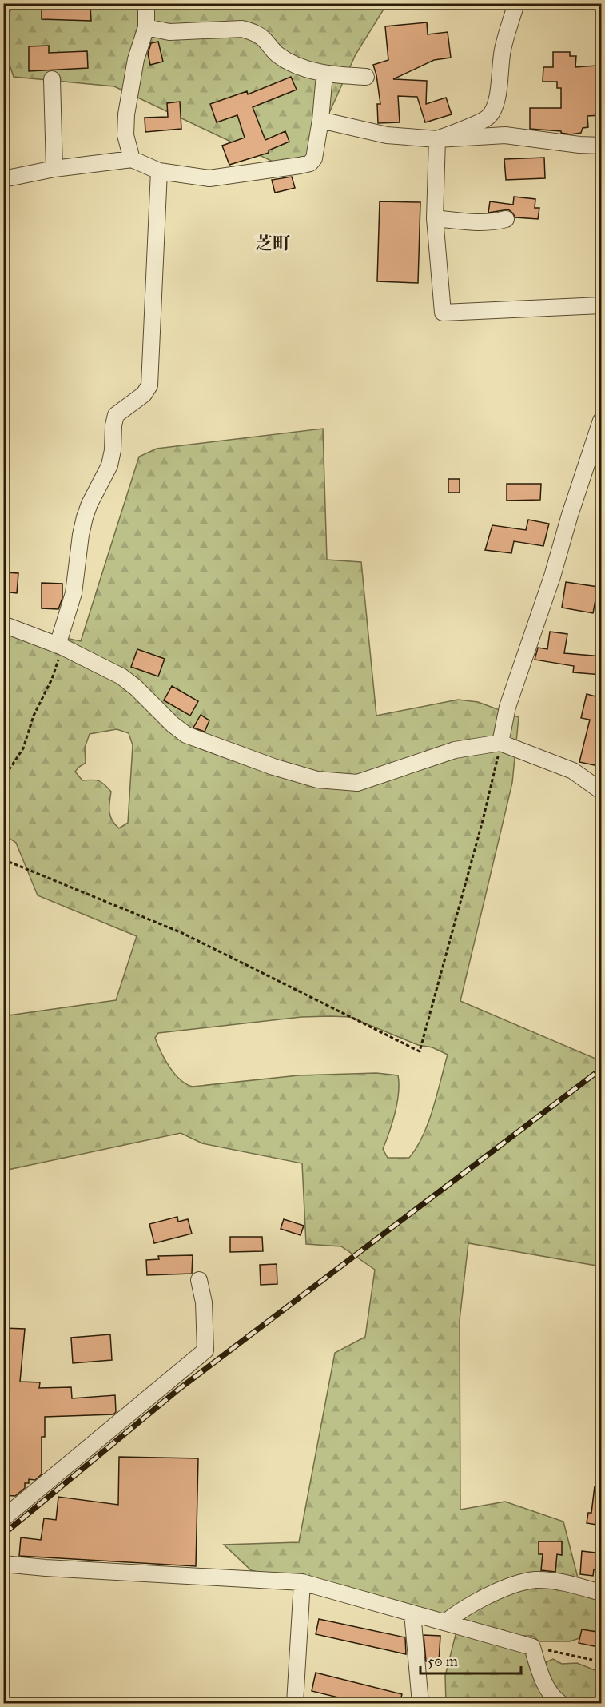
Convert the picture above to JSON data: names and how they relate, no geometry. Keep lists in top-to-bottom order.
{
  "districts": ["芝町"],
  "scale_bar": "50 m"
}
